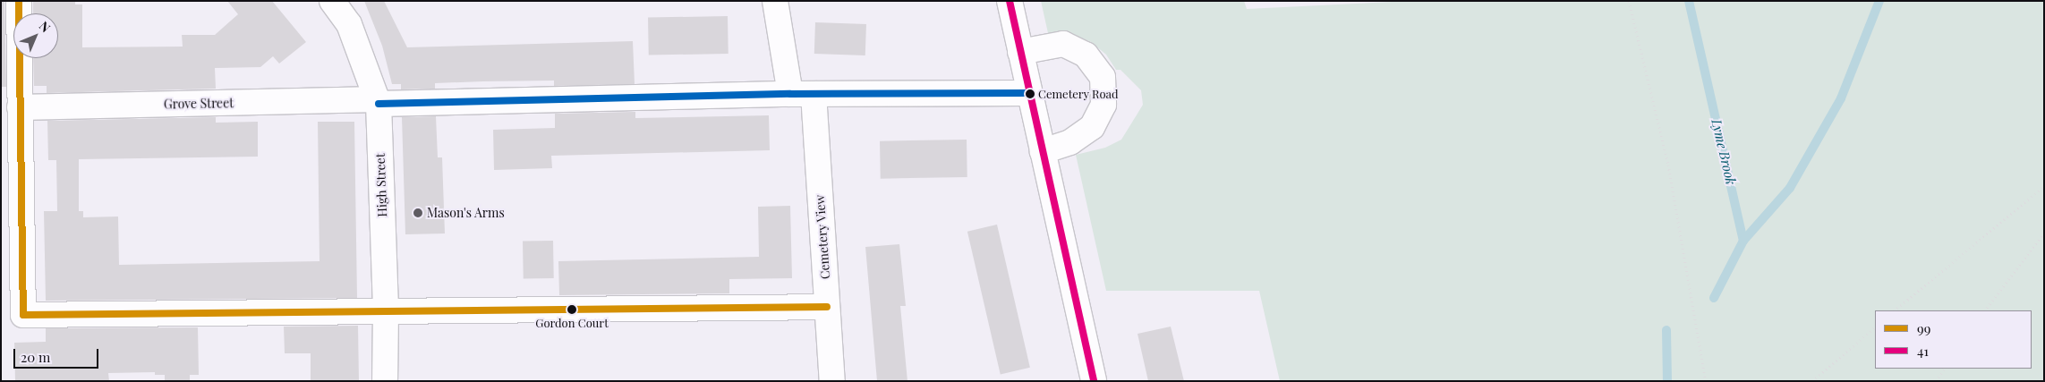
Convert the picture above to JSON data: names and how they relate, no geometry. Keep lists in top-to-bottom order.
{
  "streets": {
    "street": ["Grove Street", "High Street", "Cemetery View"]
  },
  "crossings": [
    ["Grove Street", "High Street"]
  ],
  "water": ["Lyme Brook"],
  "places": ["Cemetery Road", "Mason's Arms", "Gordon Court"],
  "lines": ["transit line 99", "transit line 41"],
  "legend": ["99", "41"],
  "scale_bar": "20 m",
  "north": "top right"
}
